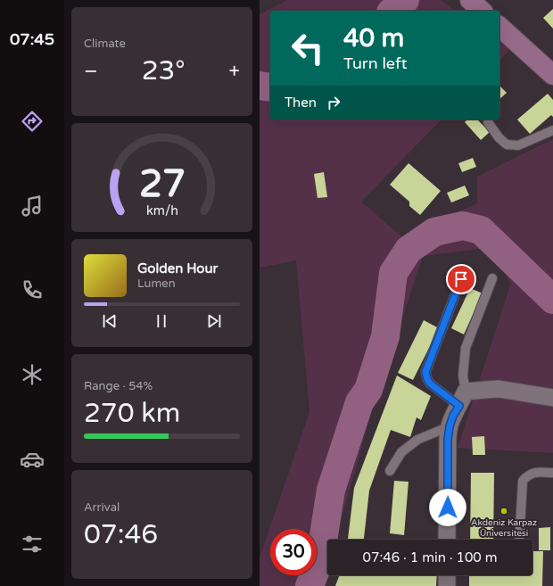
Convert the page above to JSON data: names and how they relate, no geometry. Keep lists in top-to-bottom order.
{
  "places": ["Akdeniz Karpaz Üniversitesi"],
  "page": {
    "tabs": "07:45",
    "tile": [
      "Climate",
      ["Range · 54%", "270 km"],
      ["Arrival", "07:46"]
    ],
    "turn": ["40 m", "Turn left"],
    "heat": ["−", "23°", "+"],
    "then": "Then",
    "song": ["Golden Hour", "Lumen"],
    "limit": "30",
    "trip": "07:46 · 1 min · 100 m",
    "gauge": ["27", "km/h"]
  }
}
